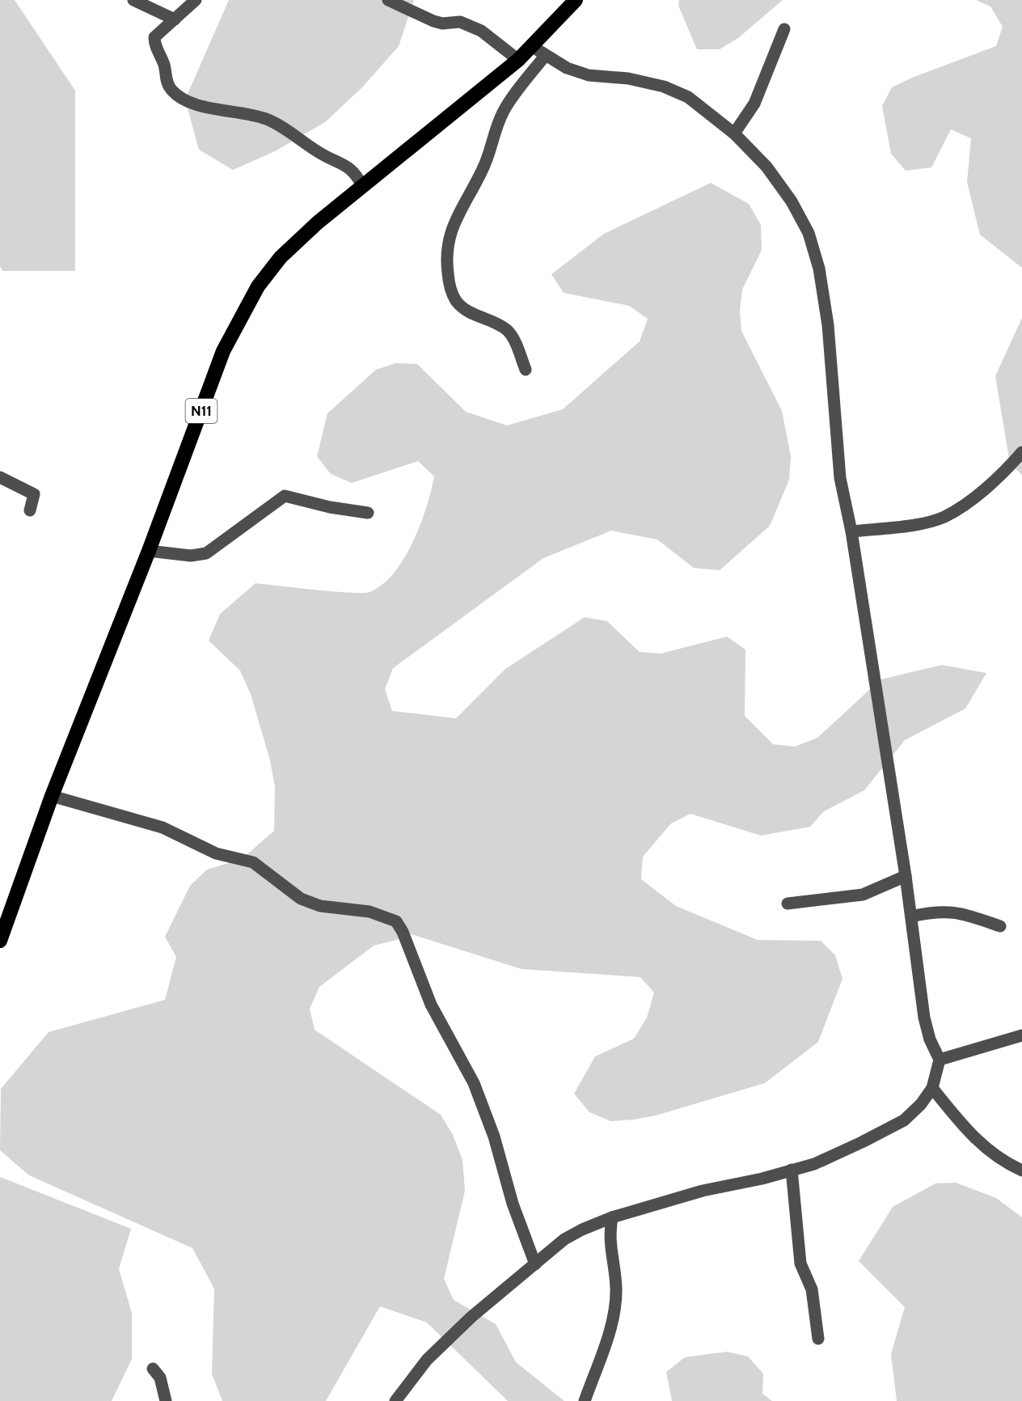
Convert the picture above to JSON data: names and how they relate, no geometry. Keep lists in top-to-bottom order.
{
  "streets": {
    "highway": ["N11"]
  }
}
